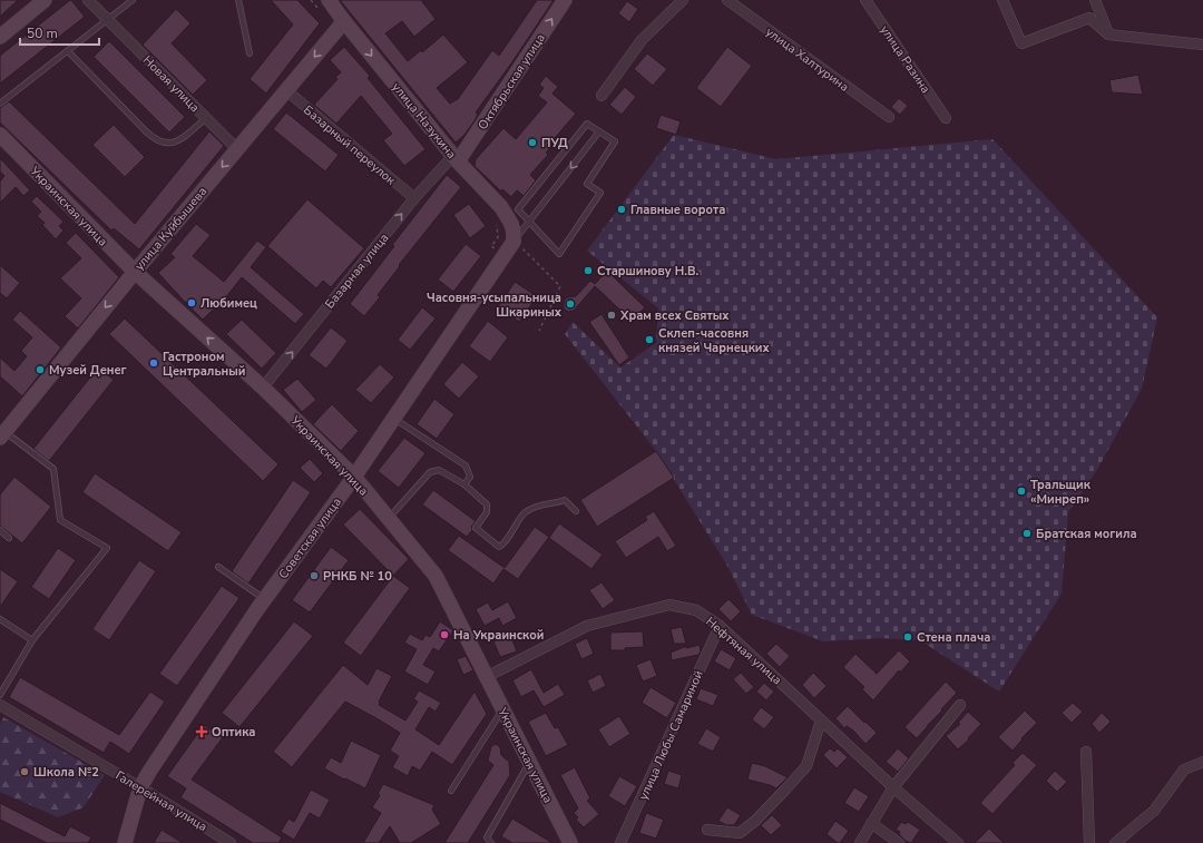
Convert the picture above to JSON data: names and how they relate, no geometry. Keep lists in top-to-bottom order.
{
  "streets": {
    "main road": [
      "Октябрьская улица",
      "улица Назукина",
      "Украинская улица",
      "улица Куйбышева",
      "Советская улица"
    ],
    "street": [
      "улица Халтурина",
      "улица Разина",
      "Новая улица",
      "Базарный переулок",
      "Базарная улица",
      "Нефтяная улица",
      "улица Любы Самариной",
      "Галерейная улица"
    ]
  },
  "crossings": [
    ["Октябрьская улица", "улица Назукина"],
    ["Октябрьская улица", "Базарная улица"],
    ["Новая улица", "улица Куйбышева"],
    ["улица Назукина", "улица Куйбышева"],
    ["улица Назукина", "Базарная улица"],
    ["улица Назукина", "Советская улица"],
    ["Базарный переулок", "улица Куйбышева"],
    ["Базарный переулок", "Базарная улица"],
    ["Украинская улица", "улица Куйбышева"],
    ["Украинская улица", "Базарная улица"],
    ["Украинская улица", "Советская улица"],
    ["Украинская улица", "Нефтяная улица"],
    ["Советская улица", "Галерейная улица"],
    ["Нефтяная улица", "улица Любы Самариной"]
  ],
  "one_way": [
    "Октябрьская улица",
    "улица Назукина",
    "улица Куйбышева",
    "Базарная улица"
  ],
  "places": {
    "other": [
      "ПУД",
      "Главные ворота",
      "Старшинову Н.В.",
      "Любимец",
      "Часовня-усыпальница Шкариных",
      "Храм всех Святых",
      "Склеп-часовня князей Чарнецких",
      "Гастроном Центральный",
      "Музей Денег",
      "Тральщик «Минреп»",
      "Братская могила",
      "РНКБ № 10",
      "На Украинской",
      "Стена плача",
      "Школа №2"
    ],
    "health": ["Оптика"]
  },
  "scale_bar": "50 m"
}
